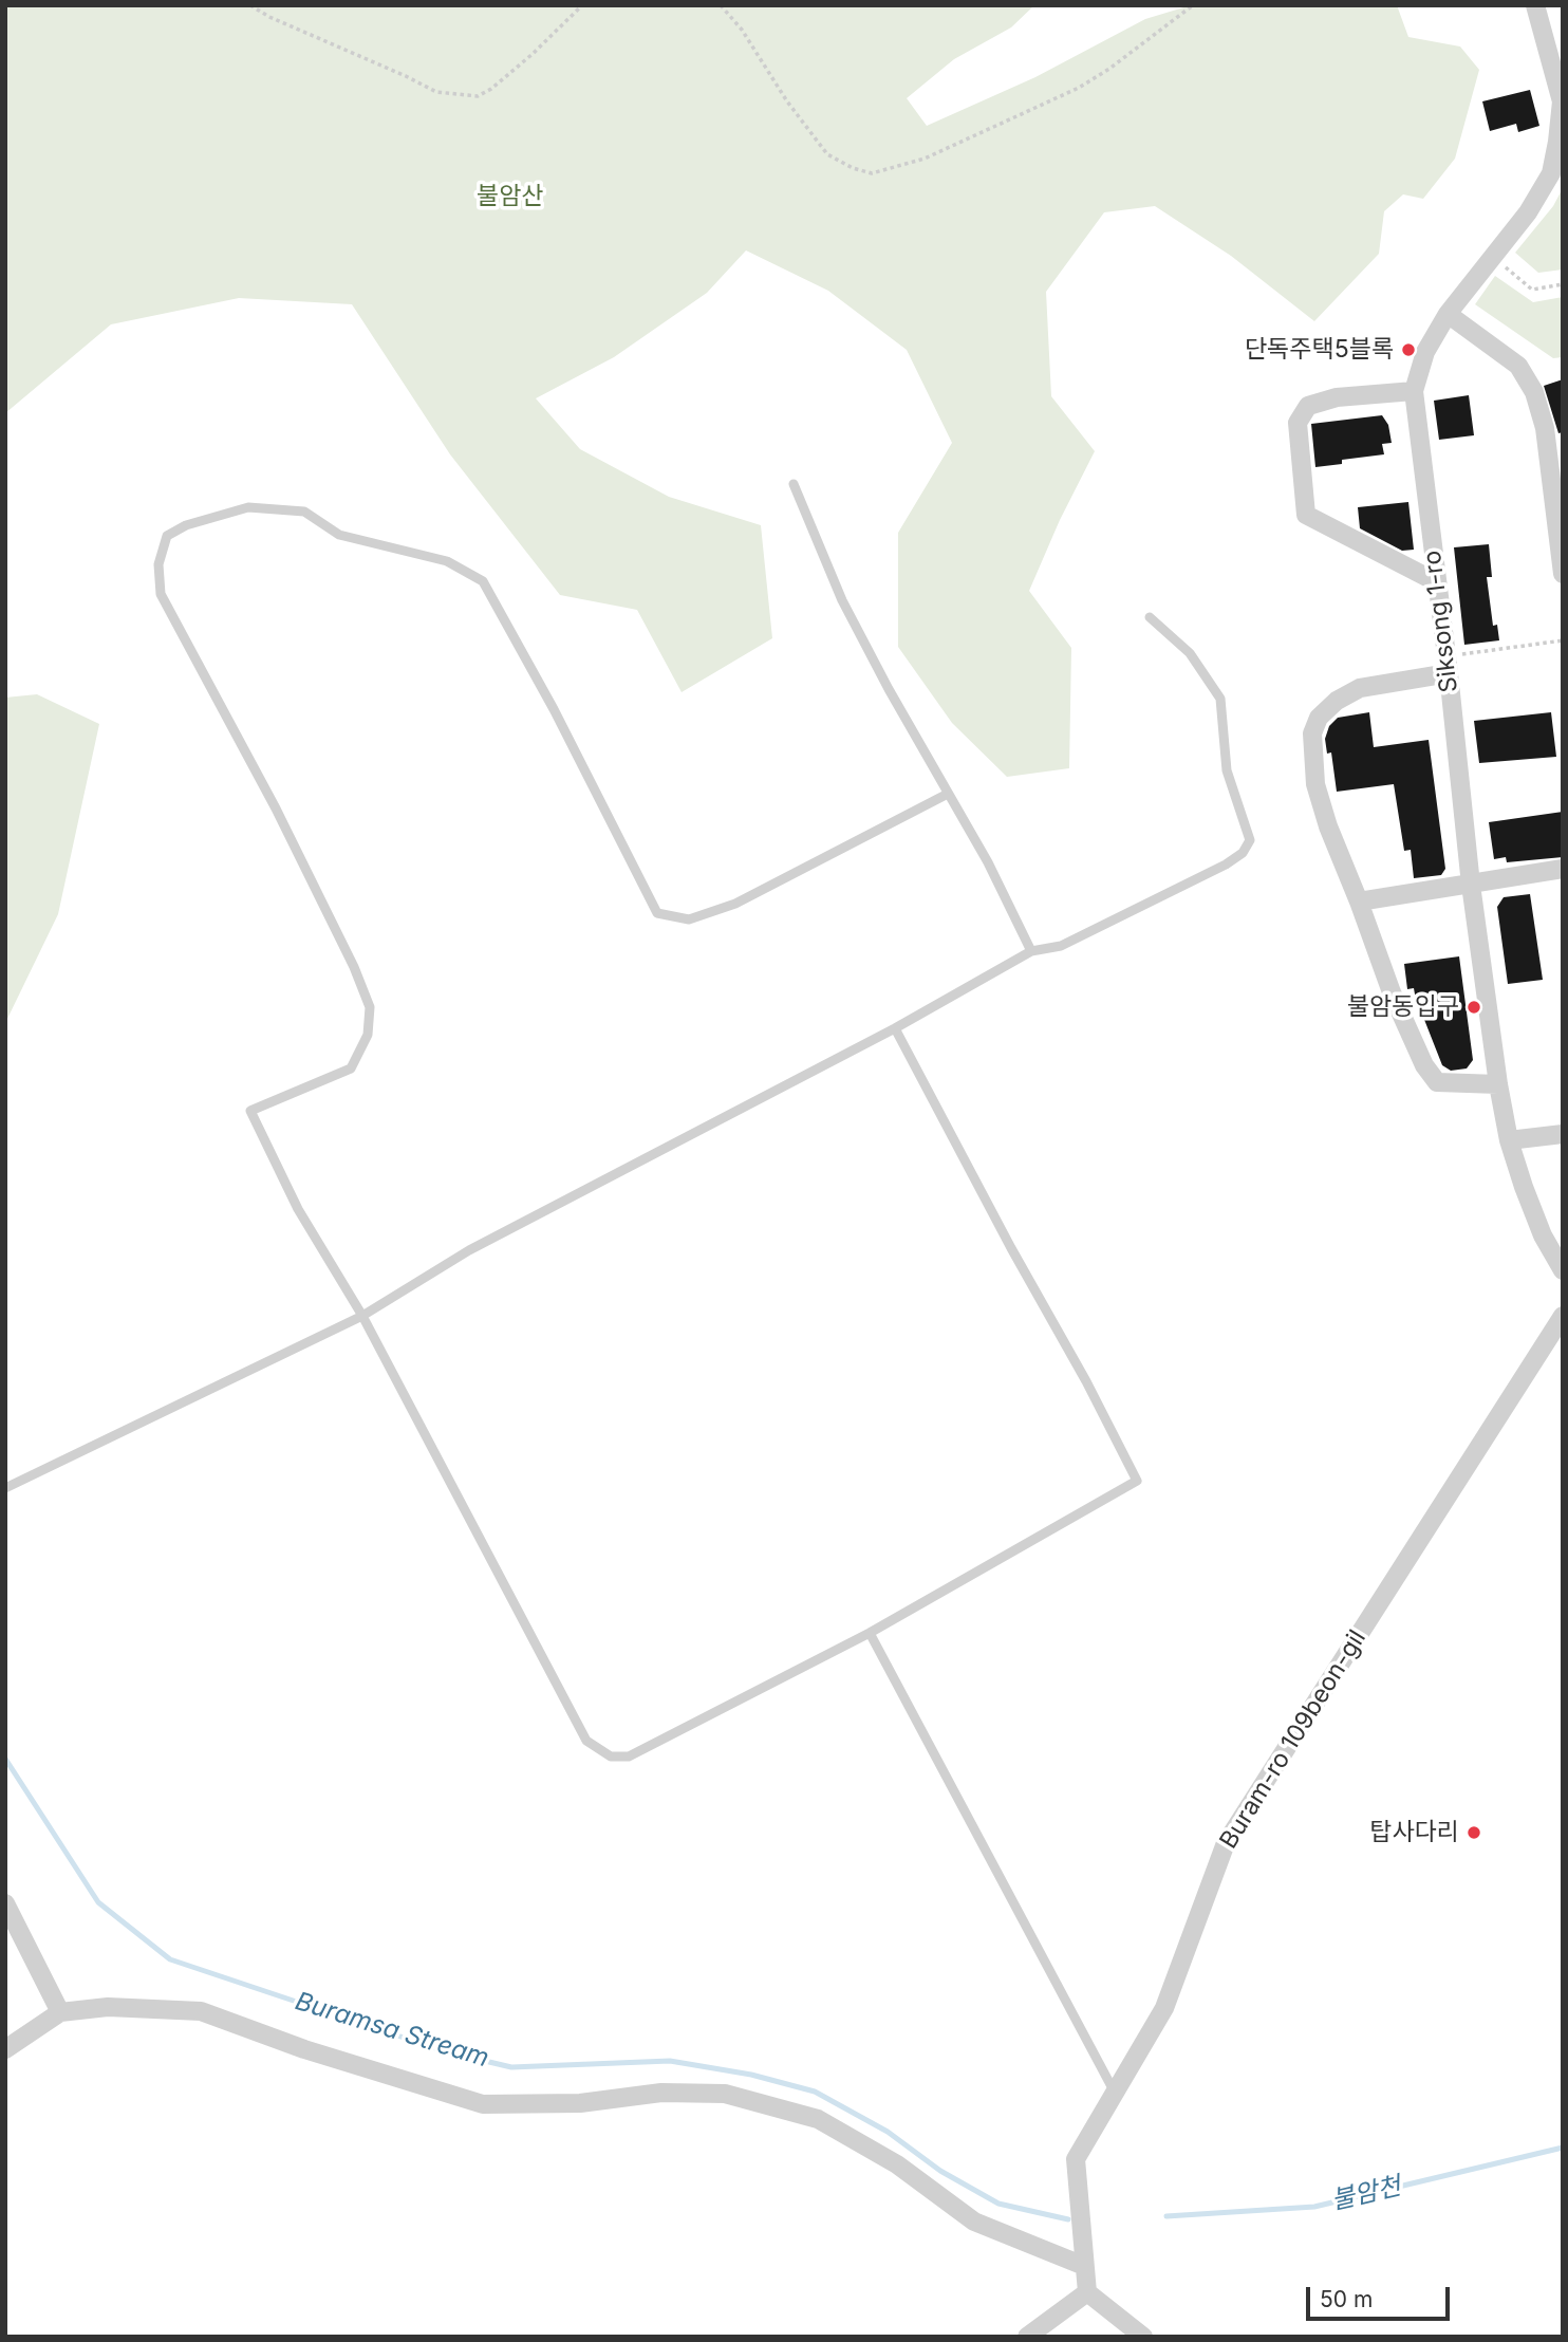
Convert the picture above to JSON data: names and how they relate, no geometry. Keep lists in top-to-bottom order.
{
  "streets": {
    "street": ["Siksong 1-ro", "Buram-ro 109beon-gil"]
  },
  "water": ["Buramsa Stream", "불암천"],
  "parks": ["불암산"],
  "places": ["단독주택5블록", "불암동입구", "탑사다리"],
  "scale_bar": "50 m"
}
